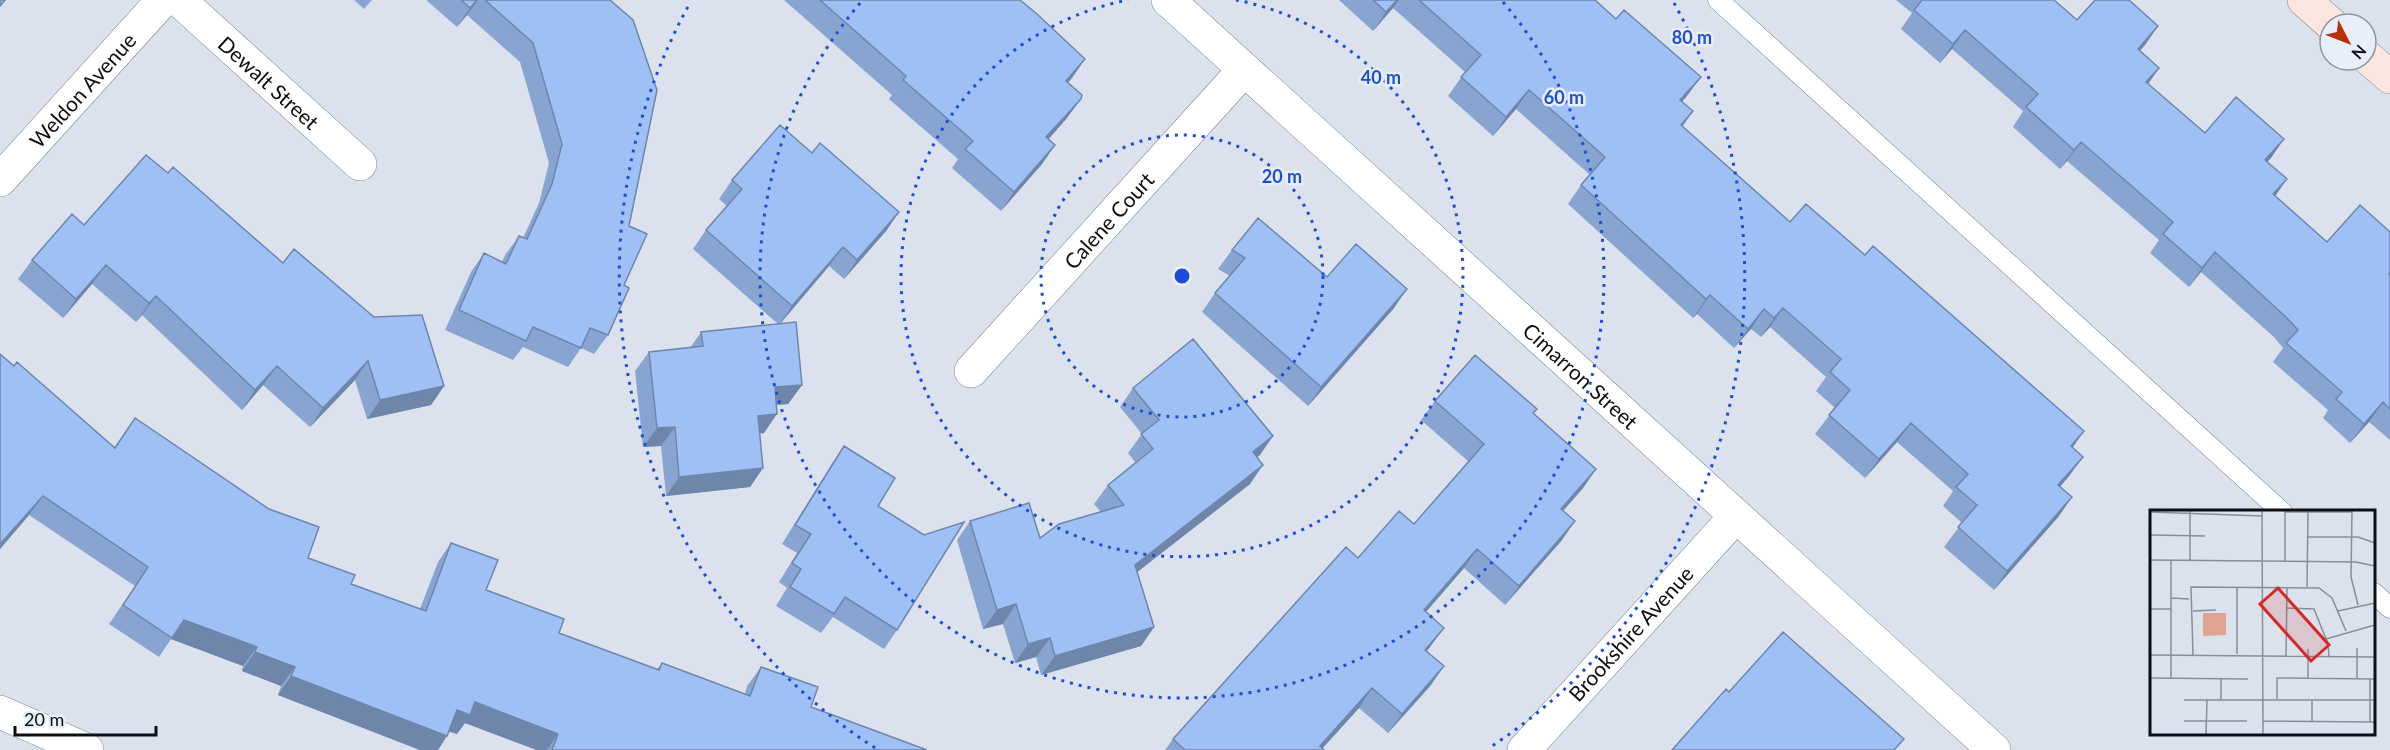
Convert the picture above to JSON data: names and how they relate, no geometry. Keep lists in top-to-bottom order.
{
  "streets": {
    "street": [
      "Dewalt Street",
      "Weldon Avenue",
      "Calene Court",
      "Cimarron Street",
      "Brookshire Avenue"
    ]
  },
  "crossings": [
    ["Calene Court", "Cimarron Street"],
    ["Cimarron Street", "Brookshire Avenue"]
  ],
  "scale_bar": "20 m",
  "north": "bottom right",
  "rings": [
    "80 m",
    "40 m",
    "60 m",
    "20 m"
  ]
}
